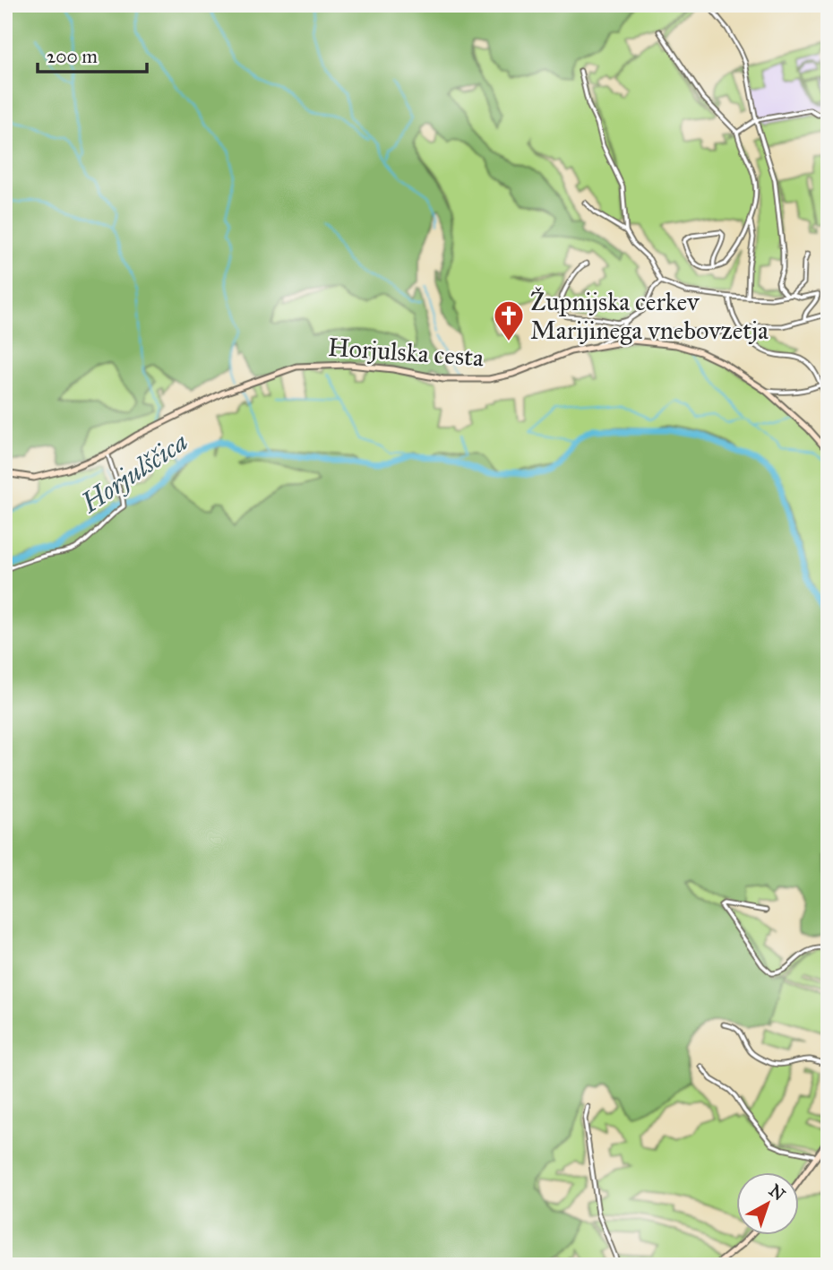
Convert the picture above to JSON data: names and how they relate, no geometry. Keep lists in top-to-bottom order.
{
  "streets": {
    "street": ["Horjulska cesta"]
  },
  "water": ["Horjulščica"],
  "places": {
    "church": ["Župnijska cerkev Marijinega vnebovzetja"]
  },
  "scale_bar": "200 m",
  "north": "top right"
}
